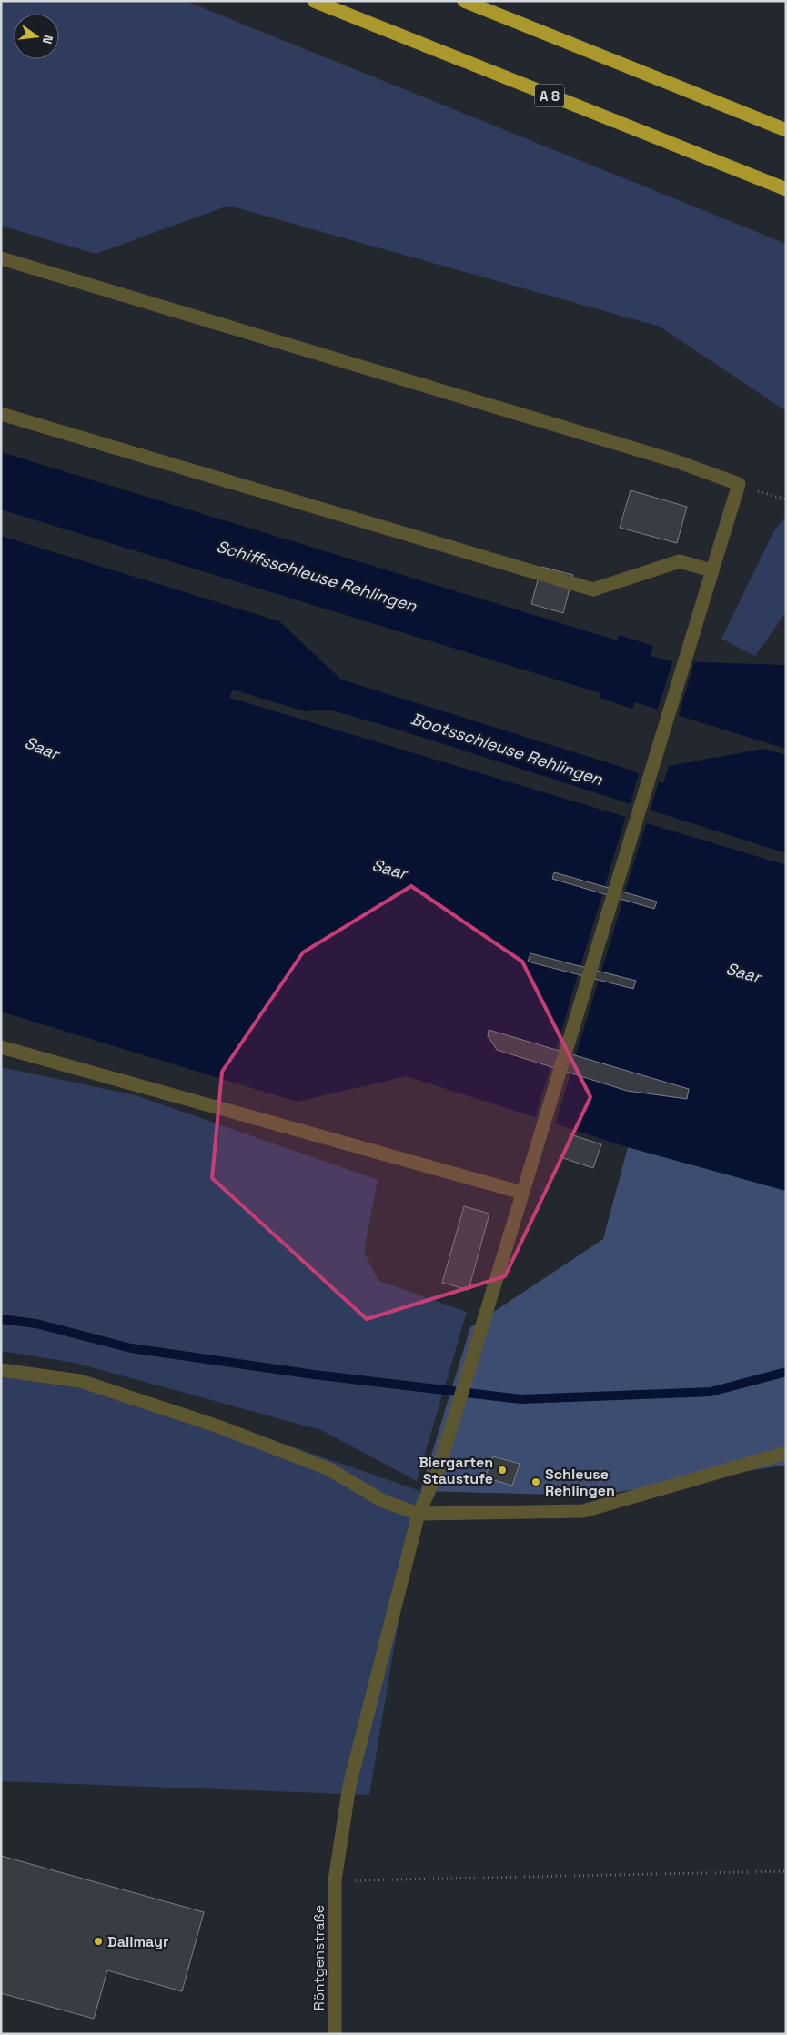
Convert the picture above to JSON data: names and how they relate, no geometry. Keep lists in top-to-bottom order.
{
  "streets": {
    "highway": ["A 8"],
    "street": ["Röntgenstraße"]
  },
  "water": ["Schiffsschleuse Rehlingen", "Saar", "Bootsschleuse Rehlingen"],
  "places": ["Biergarten Staustufe", "Schleuse Rehlingen", "Dallmayr"],
  "north": "right"
}
